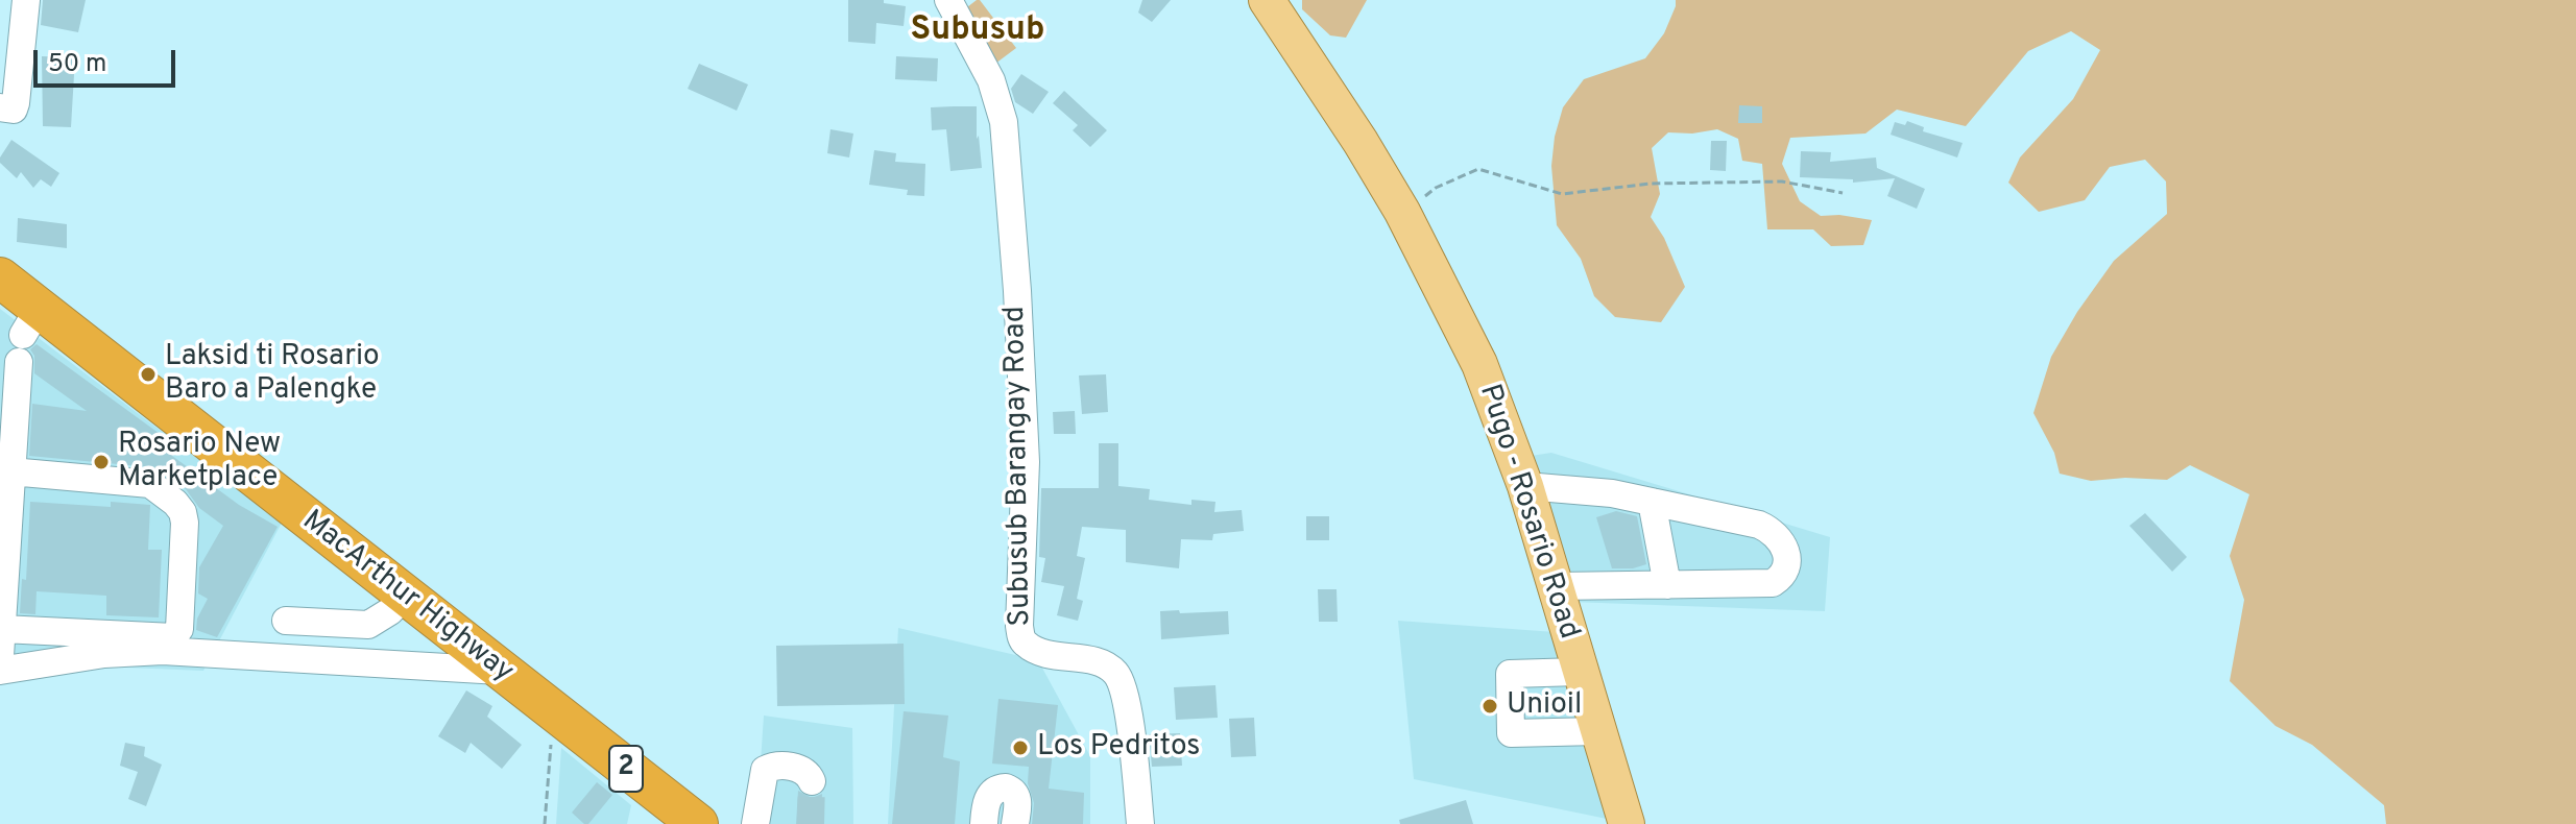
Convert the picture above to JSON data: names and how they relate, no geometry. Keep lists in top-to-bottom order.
{
  "streets": {
    "highway": ["MacArthur Highway", "2"],
    "main road": ["Pugo - Rosario Road"],
    "street": ["Subusub Barangay Road"]
  },
  "districts": ["Subusub"],
  "places": [
    "Laksid ti Rosario Baro a Palengke",
    "Rosario New Marketplace",
    "Unioil",
    "Los Pedritos"
  ],
  "scale_bar": "50 m"
}
